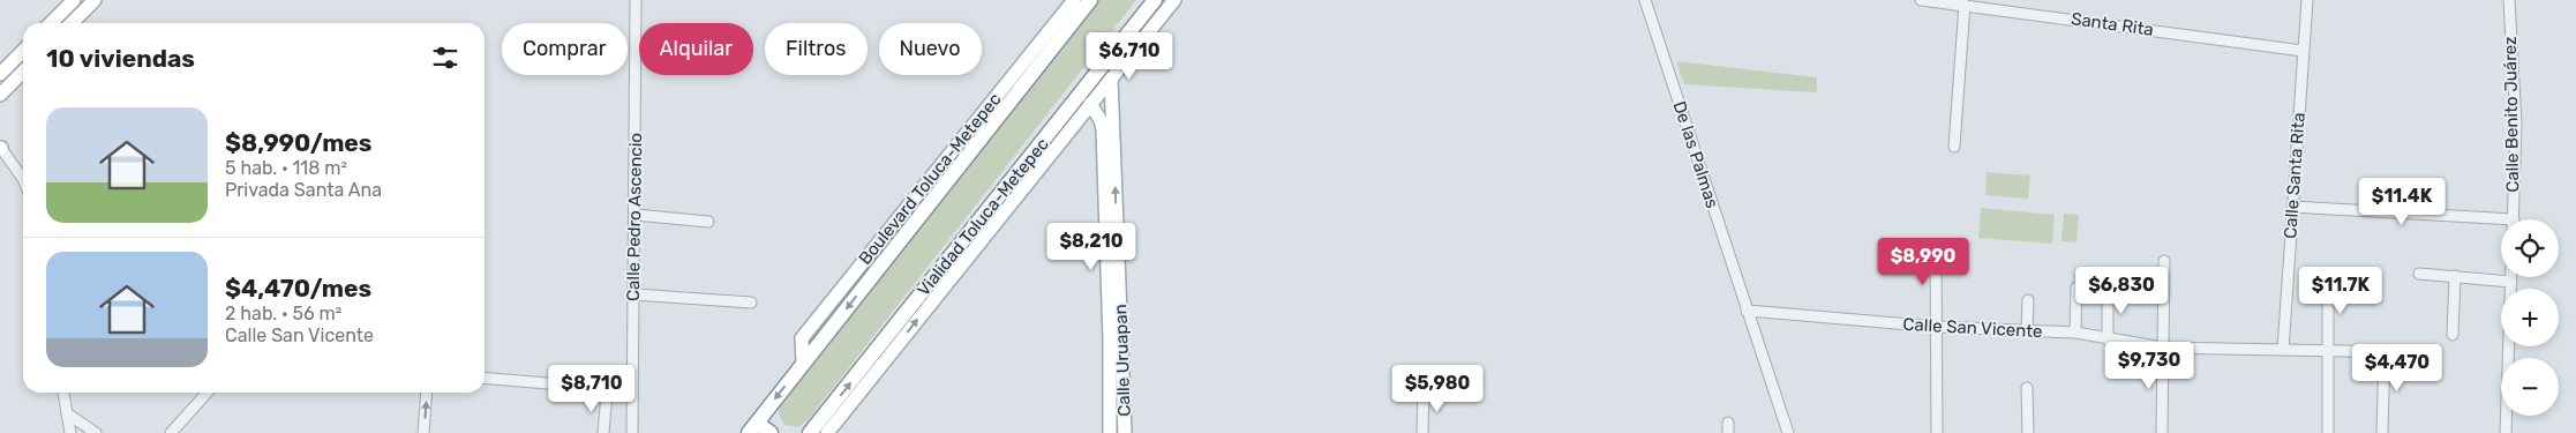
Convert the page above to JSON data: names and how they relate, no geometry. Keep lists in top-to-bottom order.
{
  "streets": {
    "highway": ["Vialidad Toluca-Metepec"],
    "main road": ["Calle Uruapan"],
    "street": [
      "Santa Rita",
      "Calle Benito Juárez",
      "De las Palmas",
      "Calle Santa Rita",
      "Calle Pedro Ascencio",
      "Calle San Vicente"
    ]
  },
  "crossings": [
    ["Santa Rita", "Calle Santa Rita"],
    ["De las Palmas", "Calle San Vicente"],
    ["Calle Santa Rita", "Calle San Vicente"]
  ],
  "page": {
    "chip": [
      "Comprar",
      "Alquilar",
      "Filtros",
      "Nuevo"
    ],
    "heading": "10 viviendas",
    "price": [
      "$6,710",
      "$11.4K",
      "$8,210",
      "$8,990",
      "$6,830",
      "$11.7K",
      "$9,730",
      "$4,470",
      "$8,710",
      "$5,980"
    ],
    "list": [
      {
        "name": "$8,990/mes",
        "note": "5 hab. · 118 m² · Privada Santa Ana"
      },
      {
        "name": "$4,470/mes",
        "note": "2 hab. · 56 m² · Calle San Vicente"
      }
    ],
    "map_buttons": ["+", "−"]
  }
}
